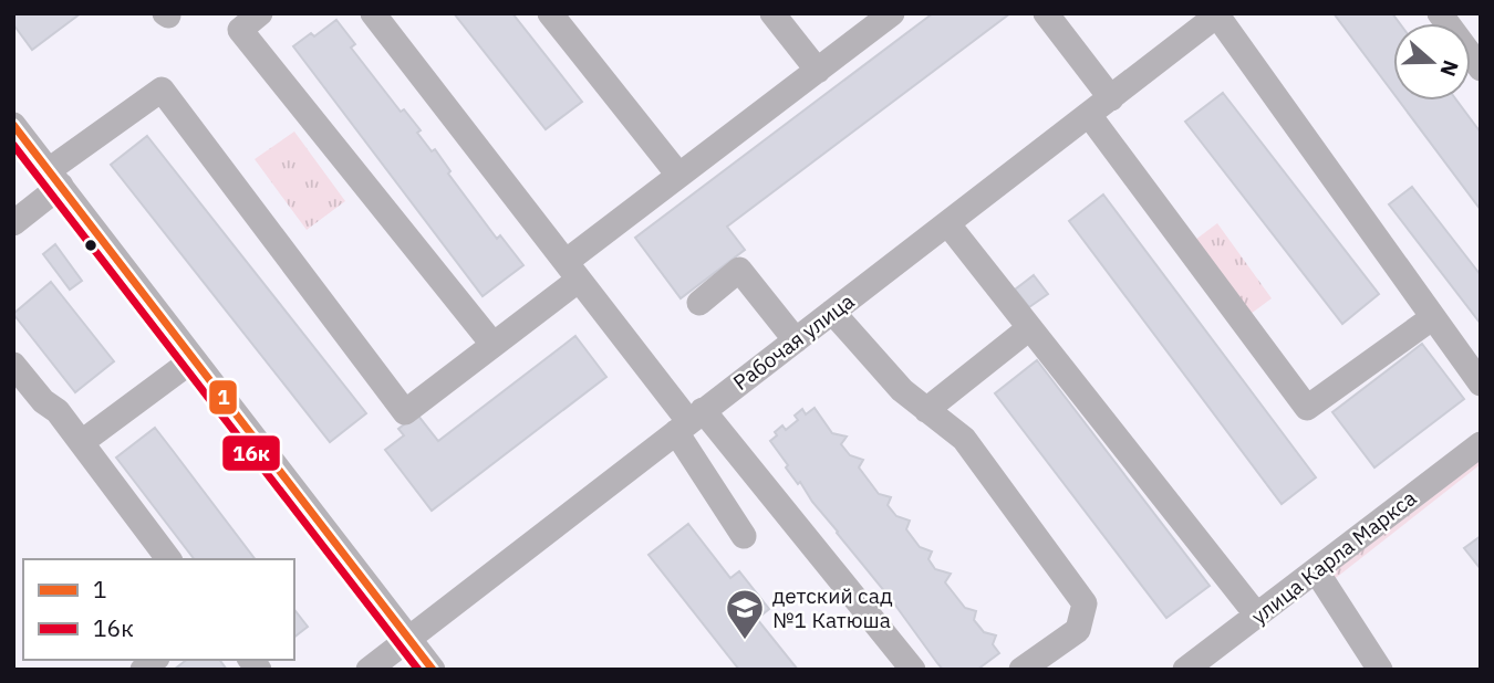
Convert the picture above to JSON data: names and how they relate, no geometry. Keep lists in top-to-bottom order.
{
  "streets": {
    "street": ["Рабочая улица", "улица Карла Маркса"]
  },
  "places": {
    "school or university": ["детский сад №1 Катюша"]
  },
  "lines": ["transit line 1", "transit line 16к"],
  "legend": ["1", "16к"],
  "north": "right"
}
